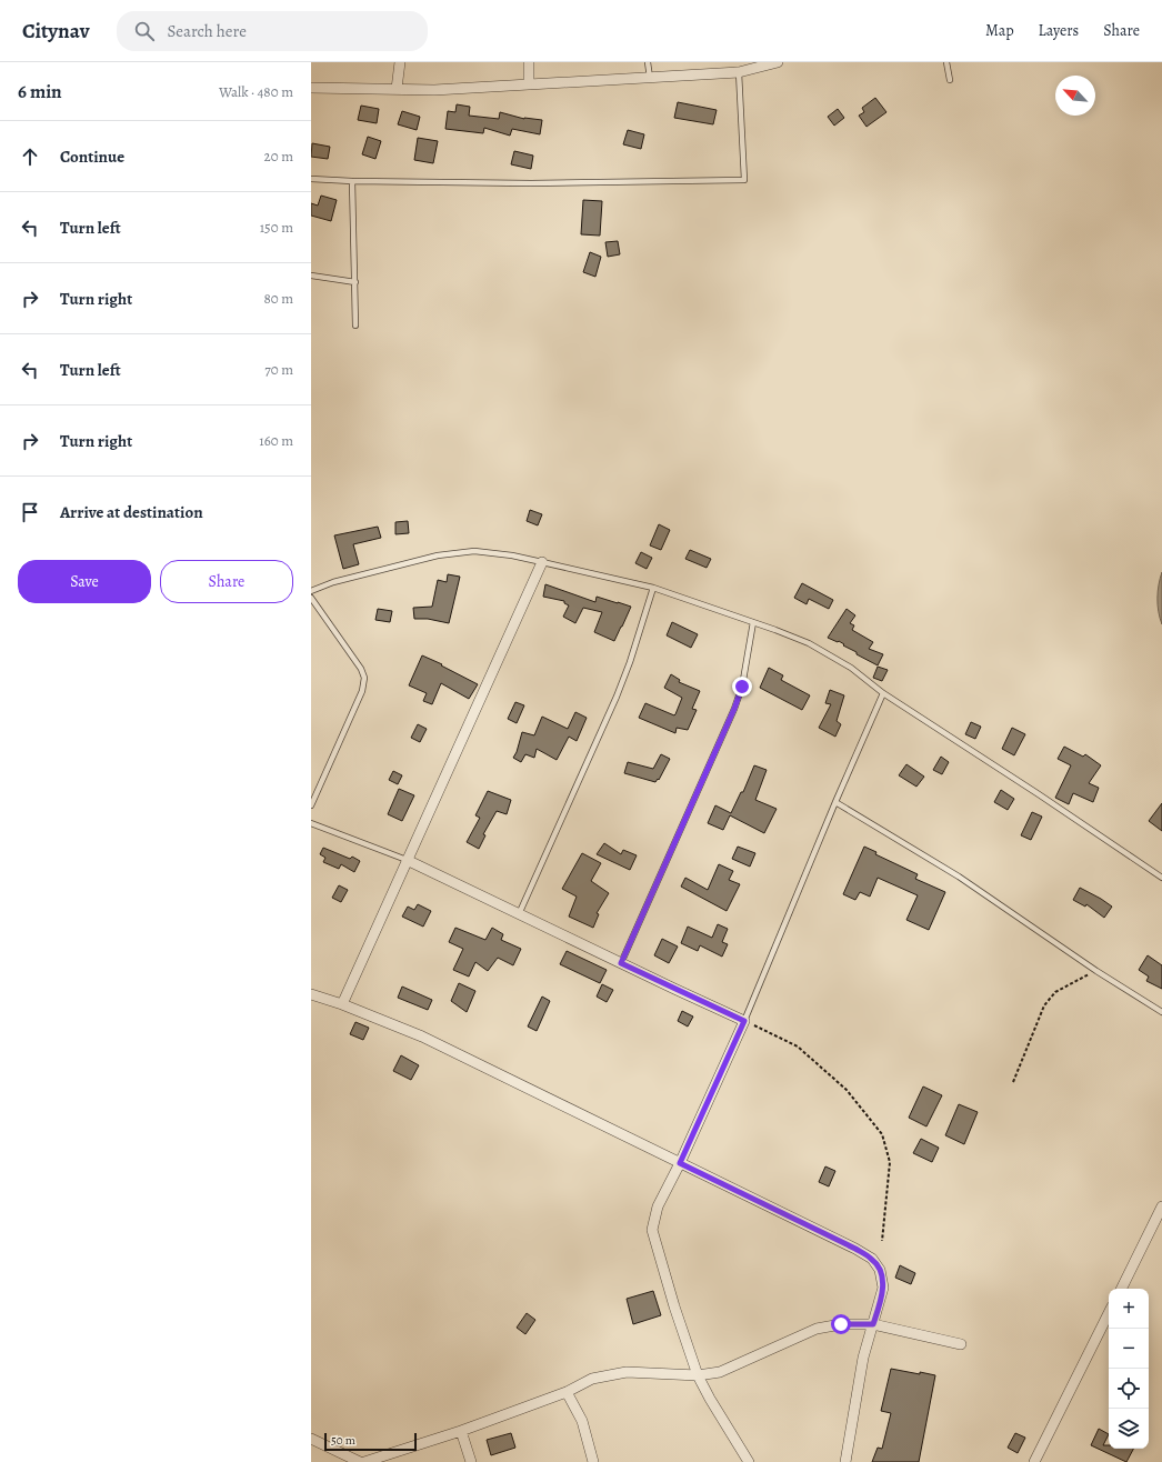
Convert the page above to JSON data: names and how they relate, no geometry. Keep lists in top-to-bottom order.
{
  "scale_bar": "50 m",
  "north": "top left",
  "page": {
    "header": "Citynav",
    "search": "Search here",
    "nav": ["Map", "Layers", "Share"],
    "heading": ["6 min", "Walk · 480 m"],
    "list": [
      ["Continue", "20 m"],
      ["Turn left", "150 m"],
      ["Turn right", "80 m"],
      ["Turn left", "70 m"],
      ["Turn right", "160 m"],
      "Arrive at destination"
    ],
    "buttons": ["Save", "Share"],
    "map_buttons": ["+", "−"],
    "scale": "50 m"
  }
}
